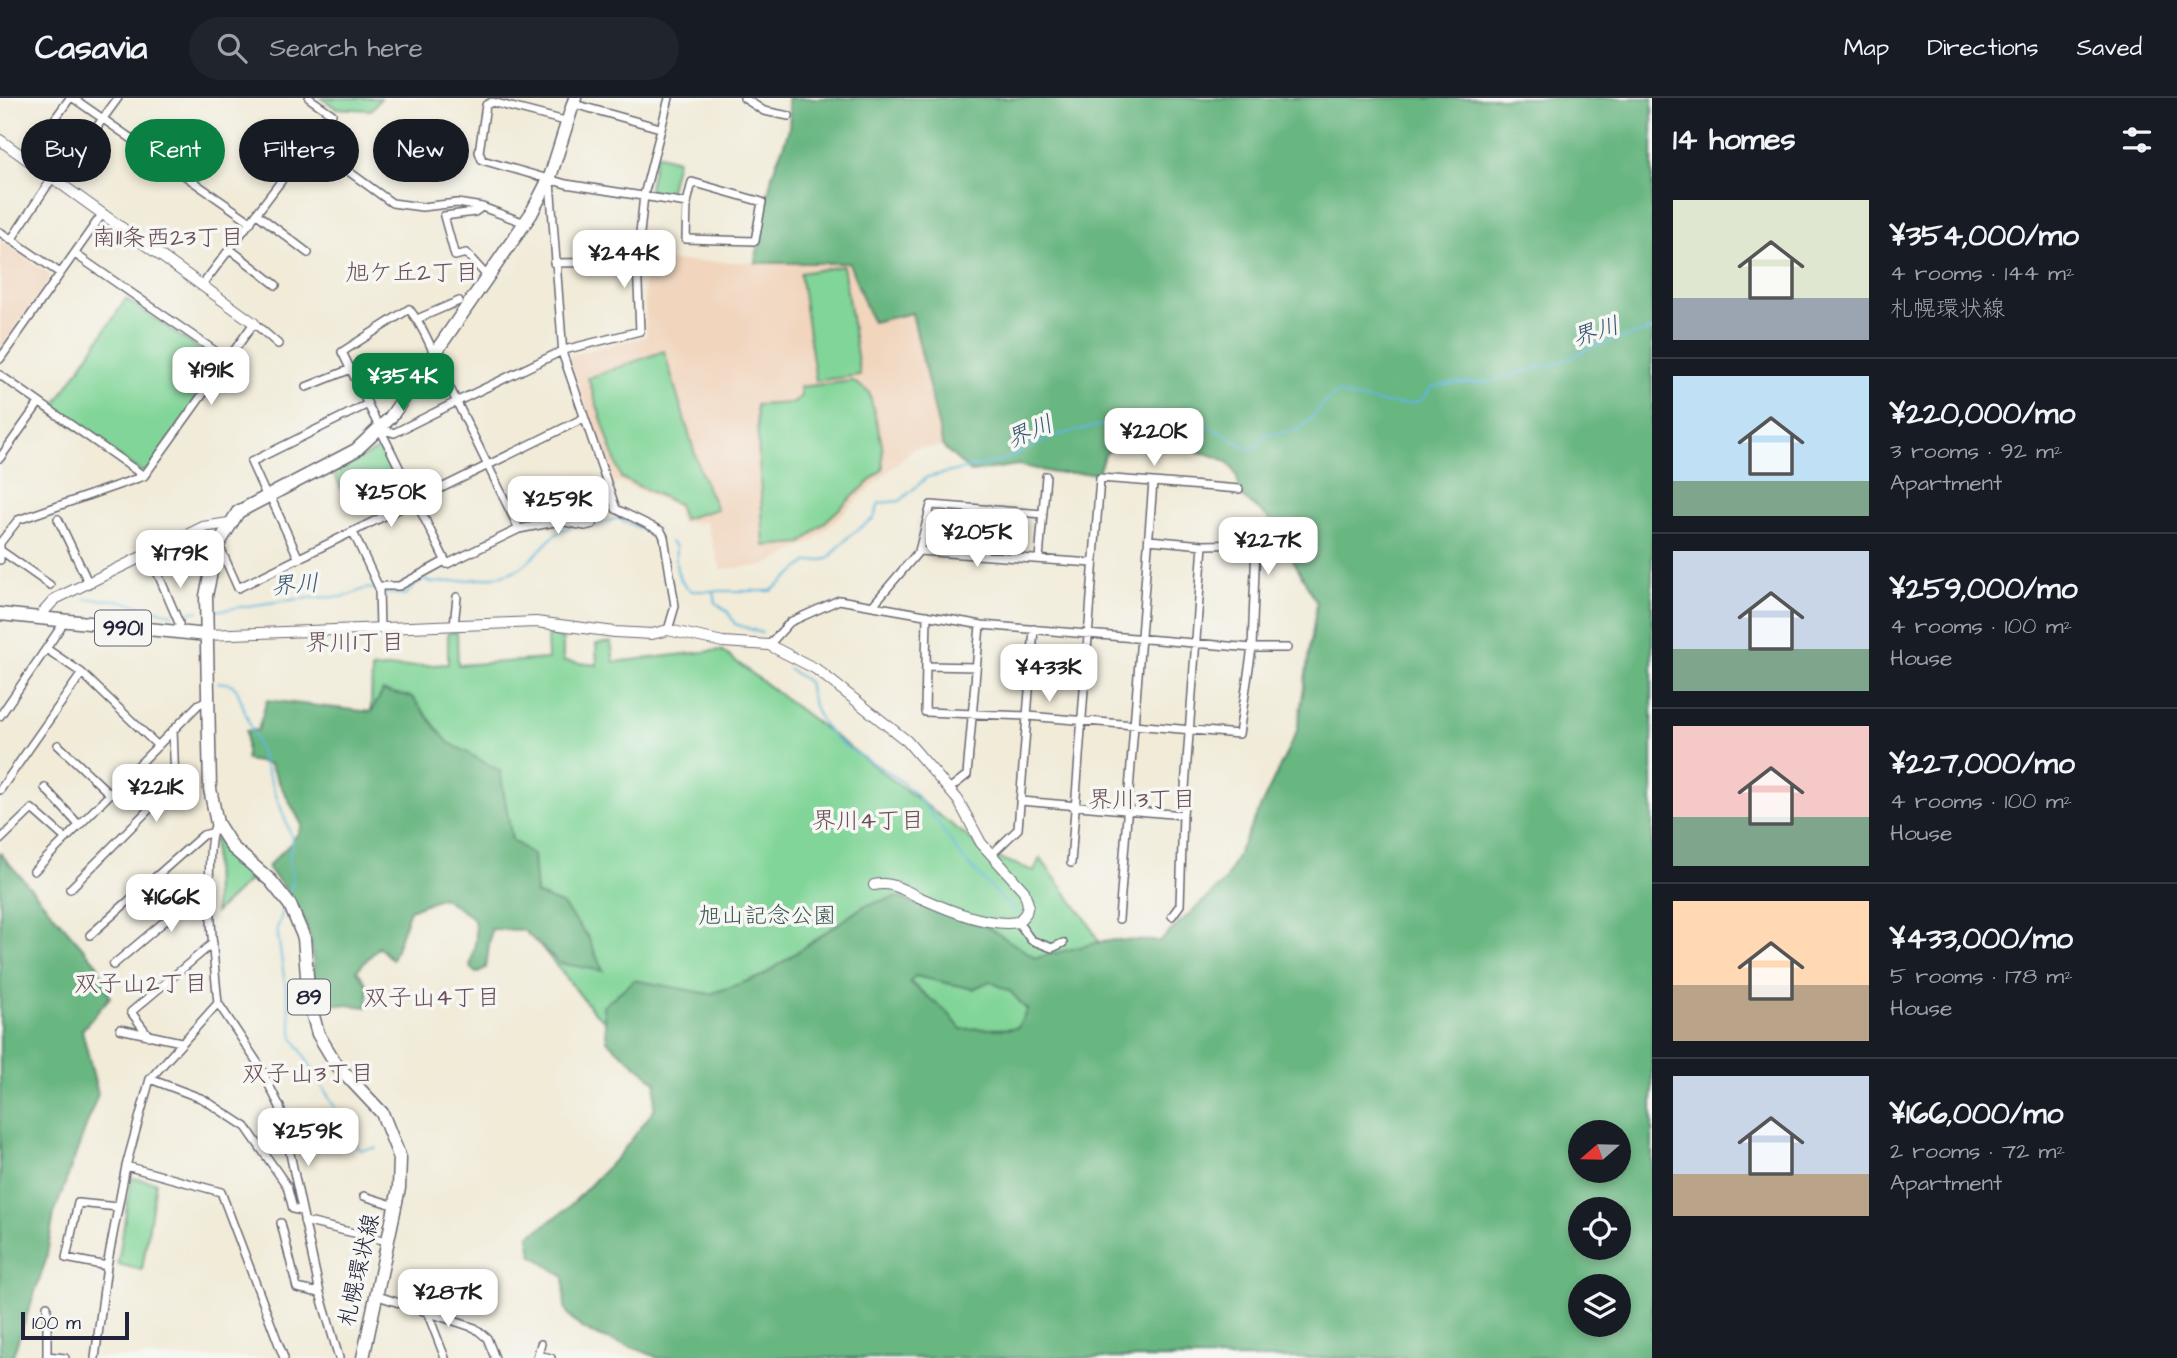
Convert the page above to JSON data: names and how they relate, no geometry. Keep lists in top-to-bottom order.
{
  "streets": {
    "main road": ["9901", "89", "札幌環状線"]
  },
  "crossings": [
    ["9901", "札幌環状線"]
  ],
  "districts": [
    "南11条西23丁目",
    "旭ケ丘2丁目",
    "界川1丁目",
    "界川3丁目",
    "界川4丁目",
    "双子山2丁目",
    "双子山4丁目",
    "双子山3丁目"
  ],
  "water": ["界川"],
  "parks": ["旭山記念公園"],
  "scale_bar": "100 m",
  "north": "left",
  "page": {
    "header": "Casavia",
    "search": "Search here",
    "nav": ["Map", "Directions", "Saved"],
    "heading": "14 homes",
    "chip": [
      "Buy",
      "Rent",
      "Filters",
      "New"
    ],
    "list": [
      {
        "name": "¥354,000/mo",
        "note": "4 rooms · 144 m² · 札幌環状線"
      },
      {
        "name": "¥220,000/mo",
        "note": "3 rooms · 92 m² · Apartment"
      },
      {
        "name": "¥259,000/mo",
        "note": "4 rooms · 100 m² · House"
      },
      {
        "name": "¥227,000/mo",
        "note": "4 rooms · 100 m² · House"
      },
      {
        "name": "¥433,000/mo",
        "note": "5 rooms · 178 m² · House"
      },
      {
        "name": "¥166,000/mo",
        "note": "2 rooms · 72 m² · Apartment"
      }
    ],
    "price": [
      "¥244K",
      "¥191K",
      "¥354K",
      "¥220K",
      "¥250K",
      "¥259K",
      "¥205K",
      "¥227K",
      "¥179K",
      "¥433K",
      "¥221K",
      "¥166K",
      "¥259K",
      "¥287K"
    ],
    "scale": "100 m"
  }
}
